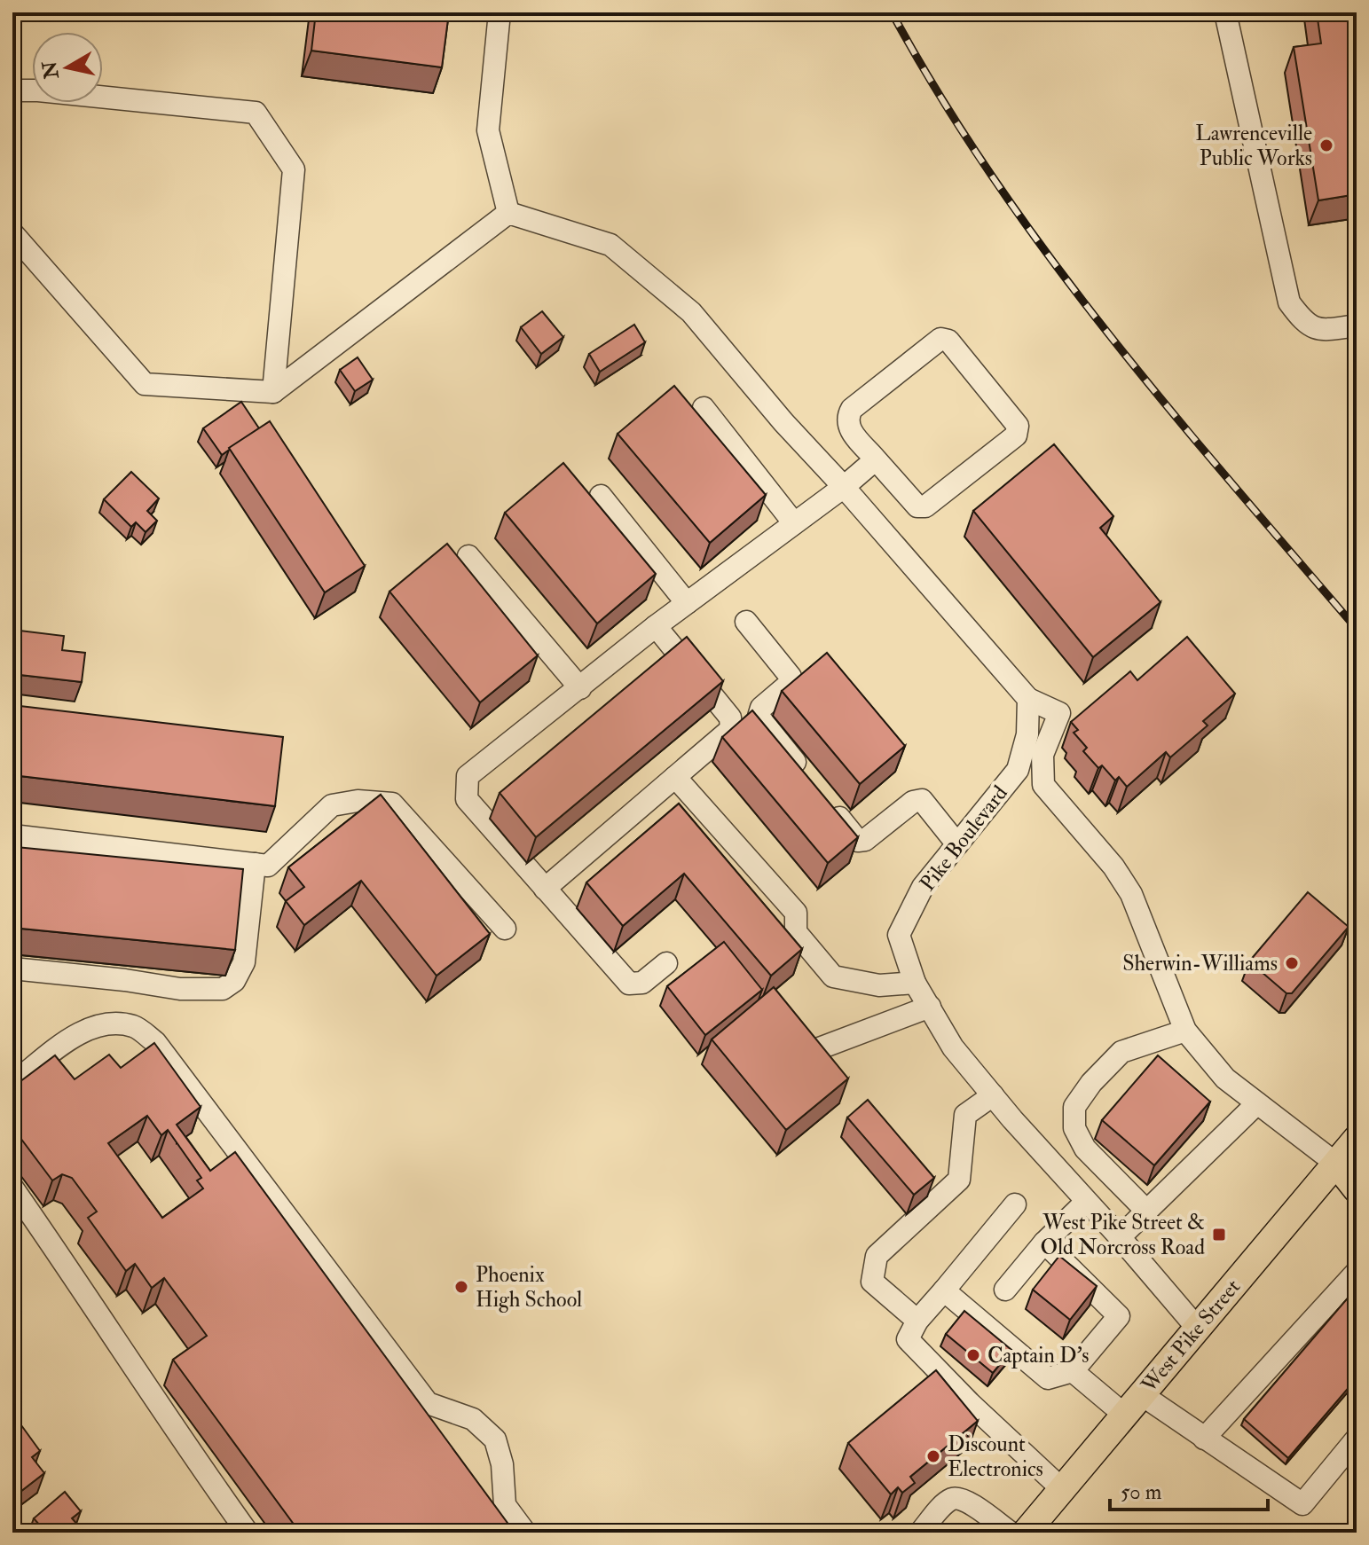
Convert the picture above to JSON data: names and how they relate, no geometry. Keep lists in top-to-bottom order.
{
  "streets": {
    "main road": ["West Pike Street"],
    "street": ["Pike Boulevard"]
  },
  "crossings": [
    ["Pike Boulevard", "West Pike Street"]
  ],
  "places": {
    "other": [
      "Lawrenceville Public Works",
      "Sherwin-Williams",
      "Phoenix High School",
      "Captain D's",
      "Discount Electronics"
    ],
    "transit": ["West Pike Street & Old Norcross Road"]
  },
  "scale_bar": "50 m",
  "north": "left"
}
